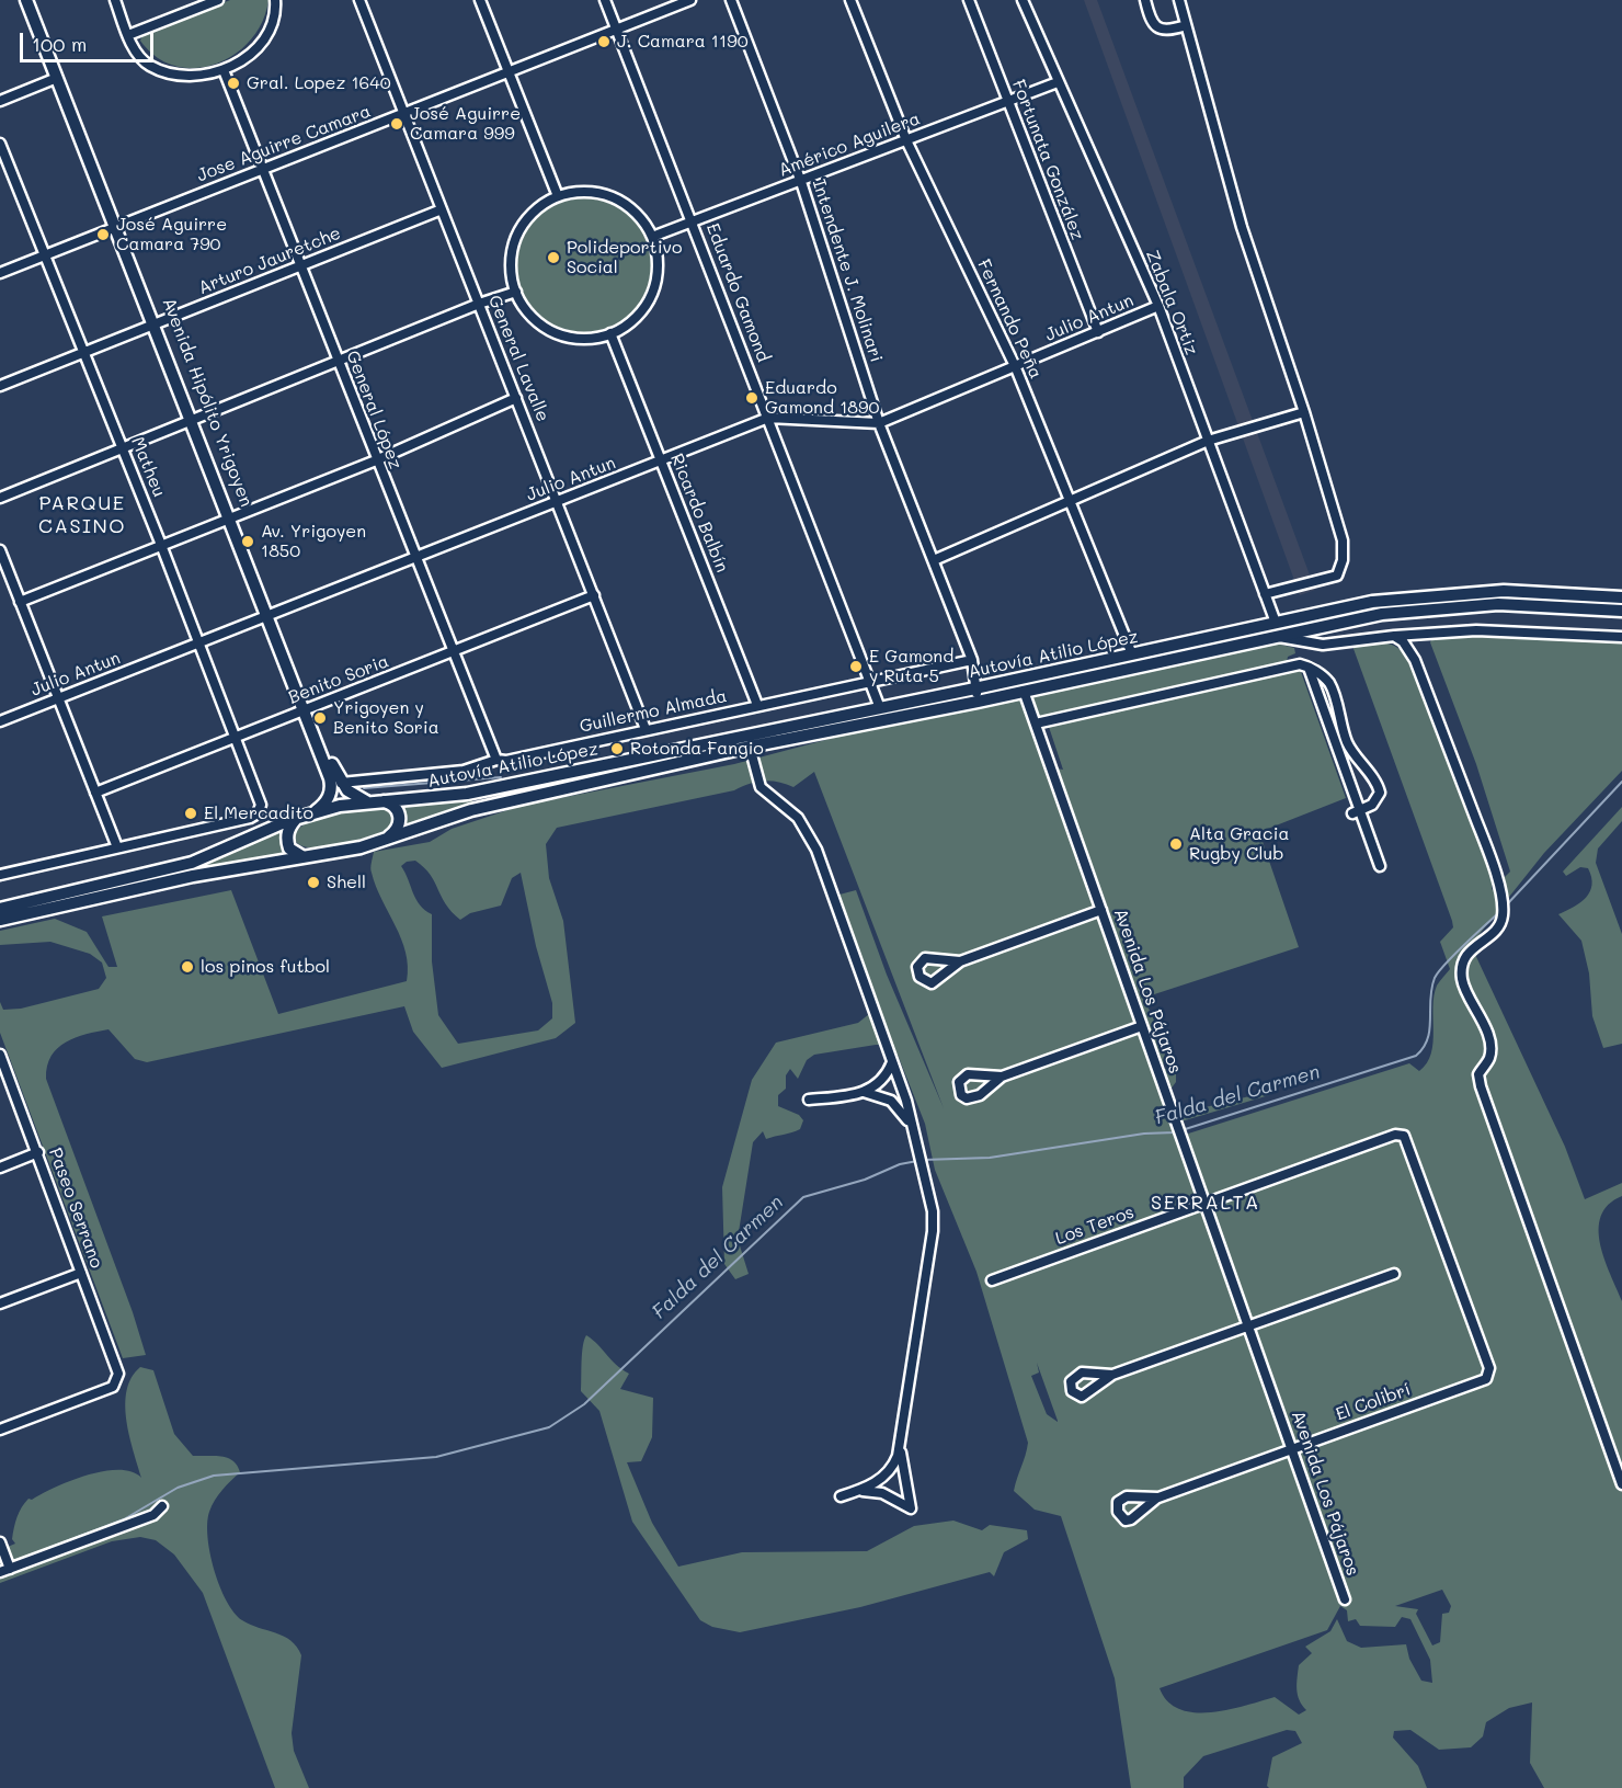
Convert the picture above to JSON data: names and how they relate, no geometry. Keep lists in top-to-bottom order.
{
  "streets": {
    "main road": ["Avenida Hipólito Yrigoyen", "Autovía Atilio López"],
    "street": [
      "Jose Aguirre Camara",
      "Américo Aguilera",
      "Fortunata González",
      "Arturo Jauretche",
      "Intendente J. Molinari",
      "Eduardo Gamond",
      "Zabala Ortiz",
      "Julio Antun",
      "Fernando Peña",
      "General Lavalle",
      "General López",
      "Matheu",
      "Ricardo Balbín",
      "Benito Soria",
      "Guillermo Almada",
      "Avenida Los Pájaros",
      "Paseo Serrano",
      "Los Teros",
      "El Colibrí"
    ]
  },
  "crossings": [
    ["Jose Aguirre Camara", "Eduardo Gamond"],
    ["Jose Aguirre Camara", "General Lavalle"],
    ["Jose Aguirre Camara", "Avenida Hipólito Yrigoyen"],
    ["Jose Aguirre Camara", "General López"],
    ["Jose Aguirre Camara", "Matheu"],
    ["Américo Aguilera", "Fortunata González"],
    ["Américo Aguilera", "Intendente J. Molinari"],
    ["Américo Aguilera", "Eduardo Gamond"],
    ["Américo Aguilera", "Zabala Ortiz"],
    ["Américo Aguilera", "Fernando Peña"],
    ["Américo Aguilera", "Ricardo Balbín"],
    ["Fortunata González", "Julio Antun"],
    ["Arturo Jauretche", "General Lavalle"],
    ["Arturo Jauretche", "Avenida Hipólito Yrigoyen"],
    ["Arturo Jauretche", "General López"],
    ["Arturo Jauretche", "Matheu"],
    ["Intendente J. Molinari", "Julio Antun"],
    ["Intendente J. Molinari", "Autovía Atilio López"],
    ["Intendente J. Molinari", "Guillermo Almada"],
    ["Eduardo Gamond", "Julio Antun"],
    ["Eduardo Gamond", "Autovía Atilio López"],
    ["Eduardo Gamond", "Guillermo Almada"],
    ["Zabala Ortiz", "Julio Antun"],
    ["Zabala Ortiz", "Autovía Atilio López"],
    ["Julio Antun", "Fernando Peña"],
    ["Julio Antun", "General Lavalle"],
    ["Julio Antun", "Avenida Hipólito Yrigoyen"],
    ["Julio Antun", "General López"],
    ["Julio Antun", "Matheu"],
    ["Julio Antun", "Ricardo Balbín"],
    ["Fernando Peña", "Autovía Atilio López"],
    ["General Lavalle", "Benito Soria"],
    ["General Lavalle", "Guillermo Almada"],
    ["Avenida Hipólito Yrigoyen", "Autovía Atilio López"],
    ["Avenida Hipólito Yrigoyen", "Benito Soria"],
    ["Avenida Hipólito Yrigoyen", "Guillermo Almada"],
    ["General López", "Benito Soria"],
    ["General López", "Guillermo Almada"],
    ["Matheu", "Benito Soria"],
    ["Ricardo Balbín", "Guillermo Almada"],
    ["Autovía Atilio López", "Avenida Los Pájaros"],
    ["Avenida Los Pájaros", "Los Teros"],
    ["Avenida Los Pájaros", "El Colibrí"],
    ["Los Teros", "El Colibrí"]
  ],
  "districts": ["PARQUE CASINO", "SERRALTA"],
  "water": ["Falda del Carmen"],
  "places": [
    "J. Camara 1190",
    "Gral. Lopez 1640",
    "José Aguirre Camara 999",
    "José Aguirre Camara 790",
    "Polideportivo Social",
    "Eduardo Gamond 1890",
    "Av. Yrigoyen 1850",
    "E Gamond y Ruta 5",
    "Yrigoyen y Benito Soria",
    "Rotonda Fangio",
    "El Mercadito",
    "Alta Gracia Rugby Club",
    "Shell",
    "los pinos futbol"
  ],
  "scale_bar": "100 m"
}
